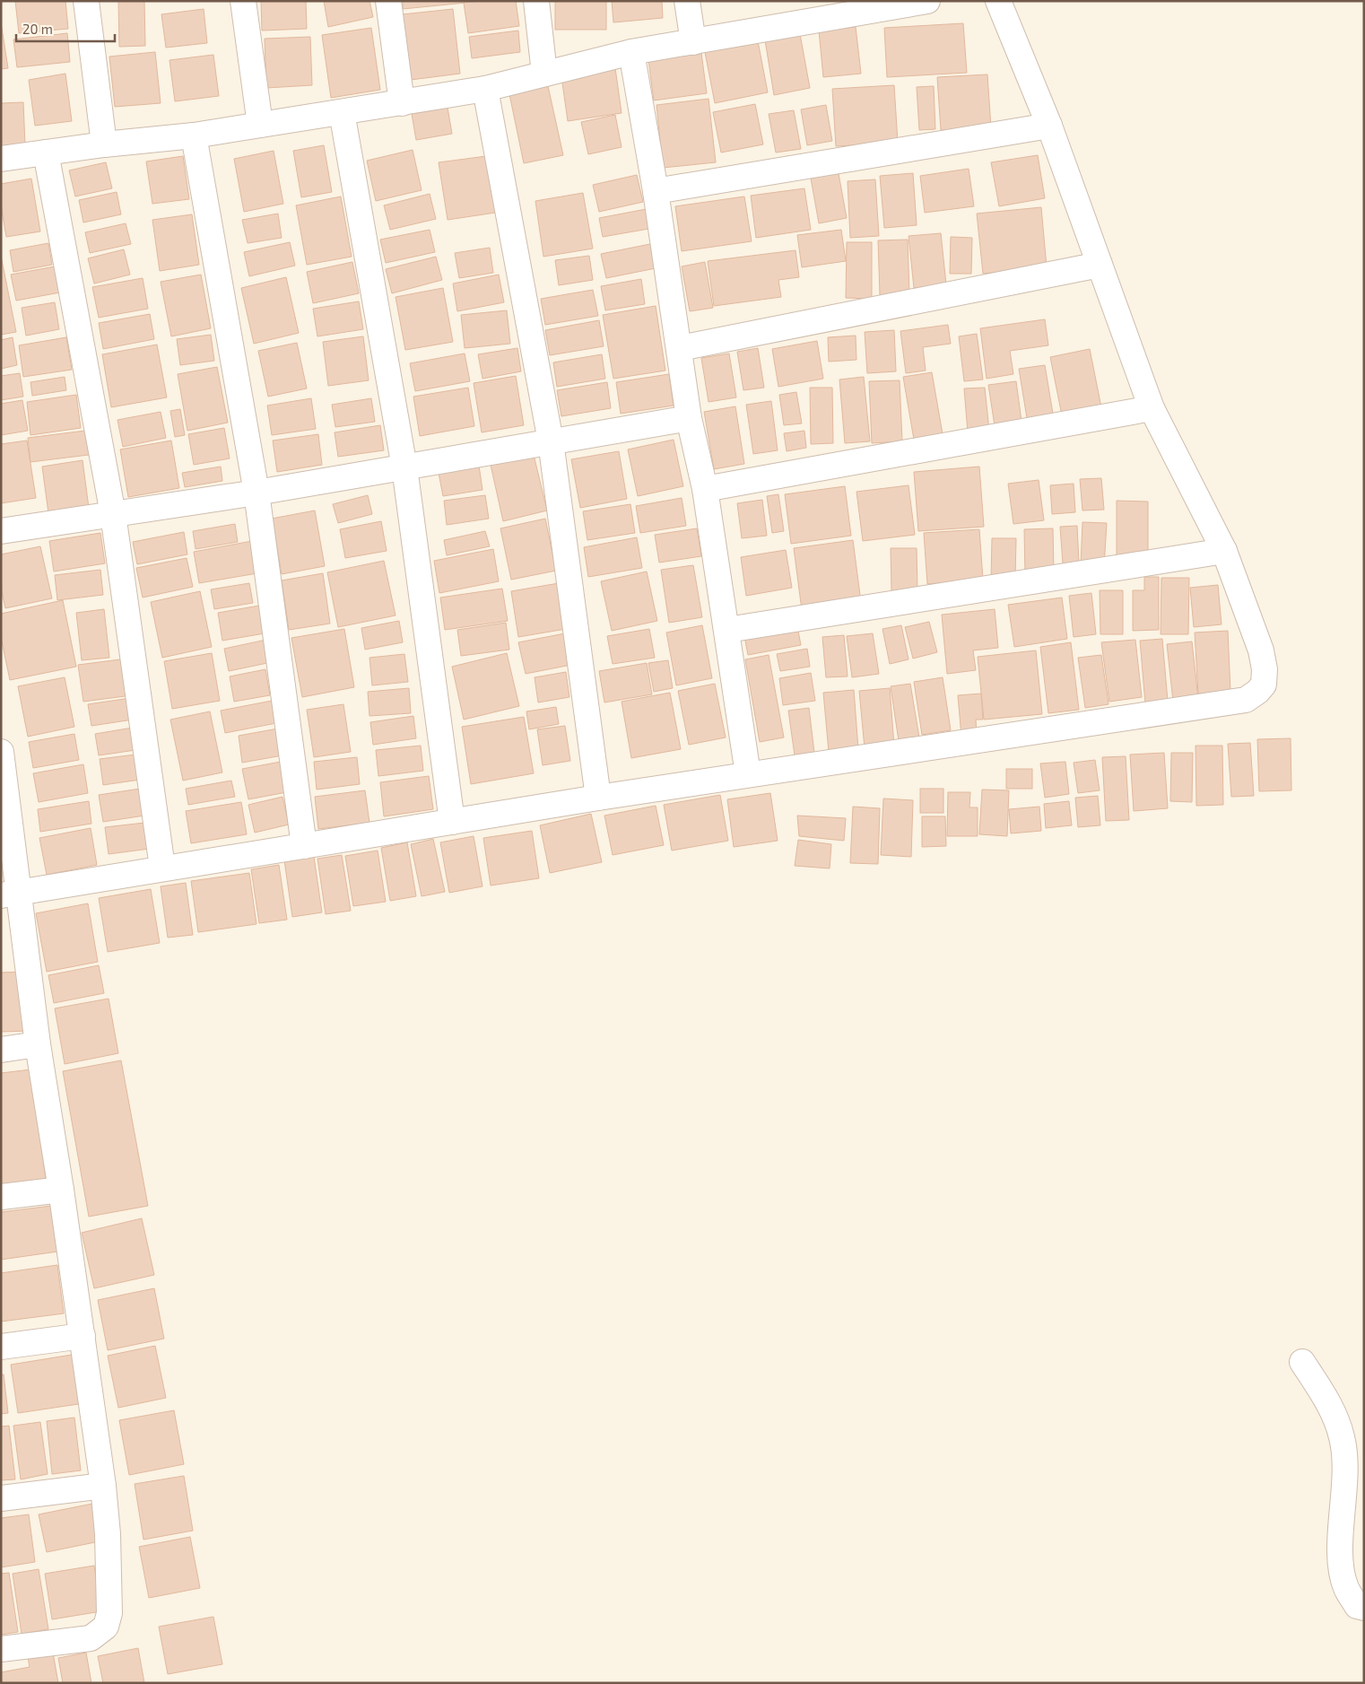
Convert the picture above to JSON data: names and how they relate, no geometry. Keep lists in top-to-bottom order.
{
  "scale_bar": "20 m"
}
